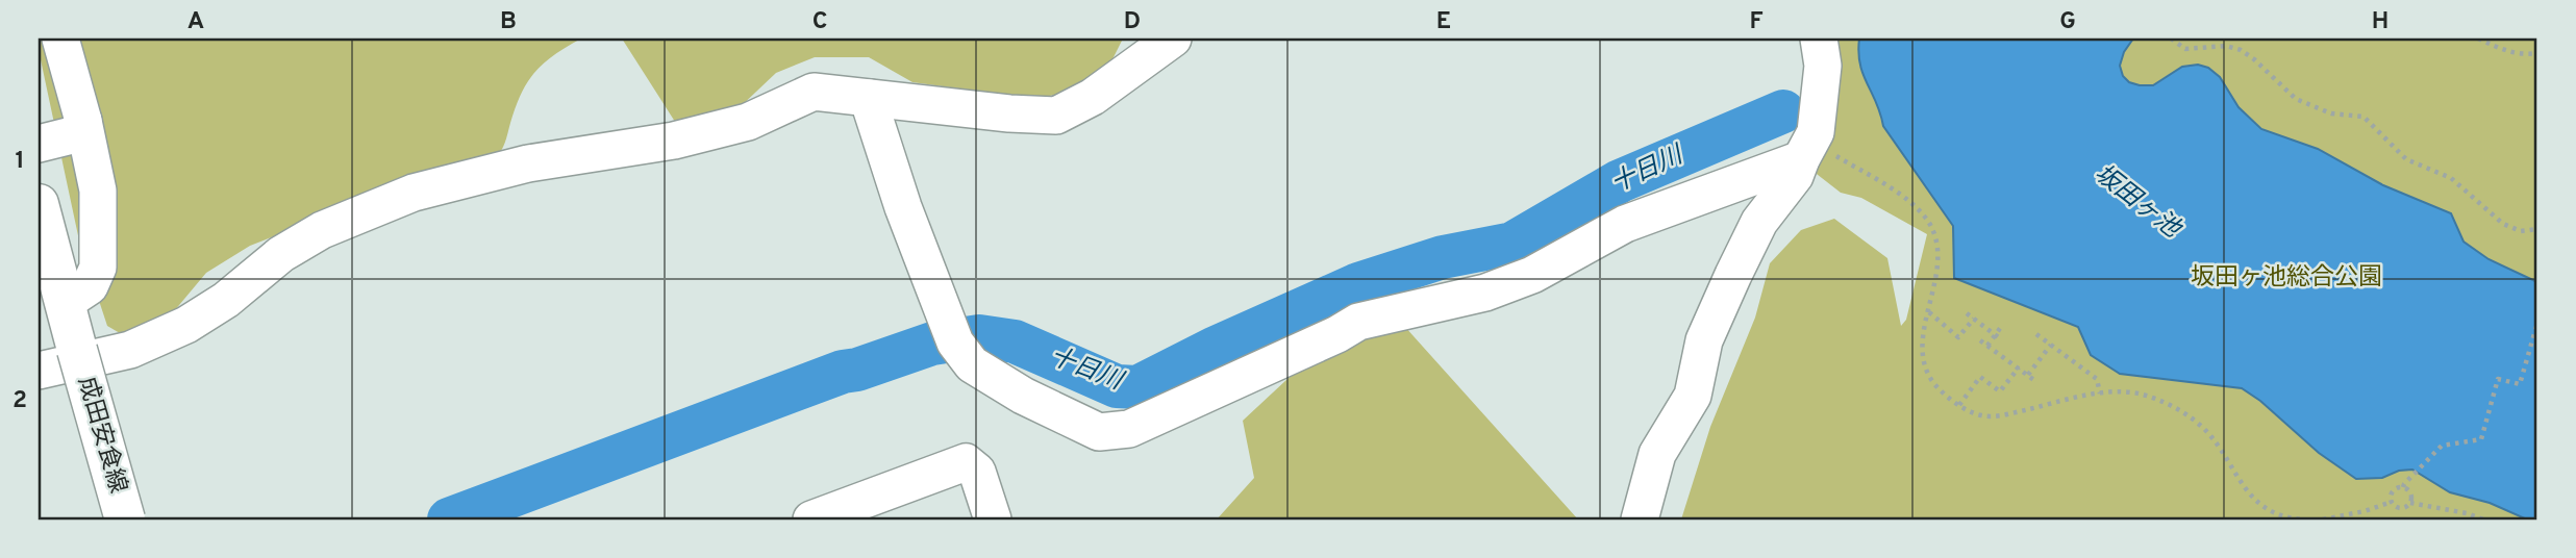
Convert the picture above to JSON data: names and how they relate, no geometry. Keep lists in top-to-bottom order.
{
  "streets": {
    "main road": ["成田安食線"]
  },
  "water": ["十日川", "坂田ヶ池"],
  "parks": ["坂田ヶ池総合公園"],
  "grid": {
    "columns": [
      "A",
      "B",
      "C",
      "D",
      "E",
      "F",
      "G",
      "H"
    ],
    "rows": ["1", "2"]
  }
}
